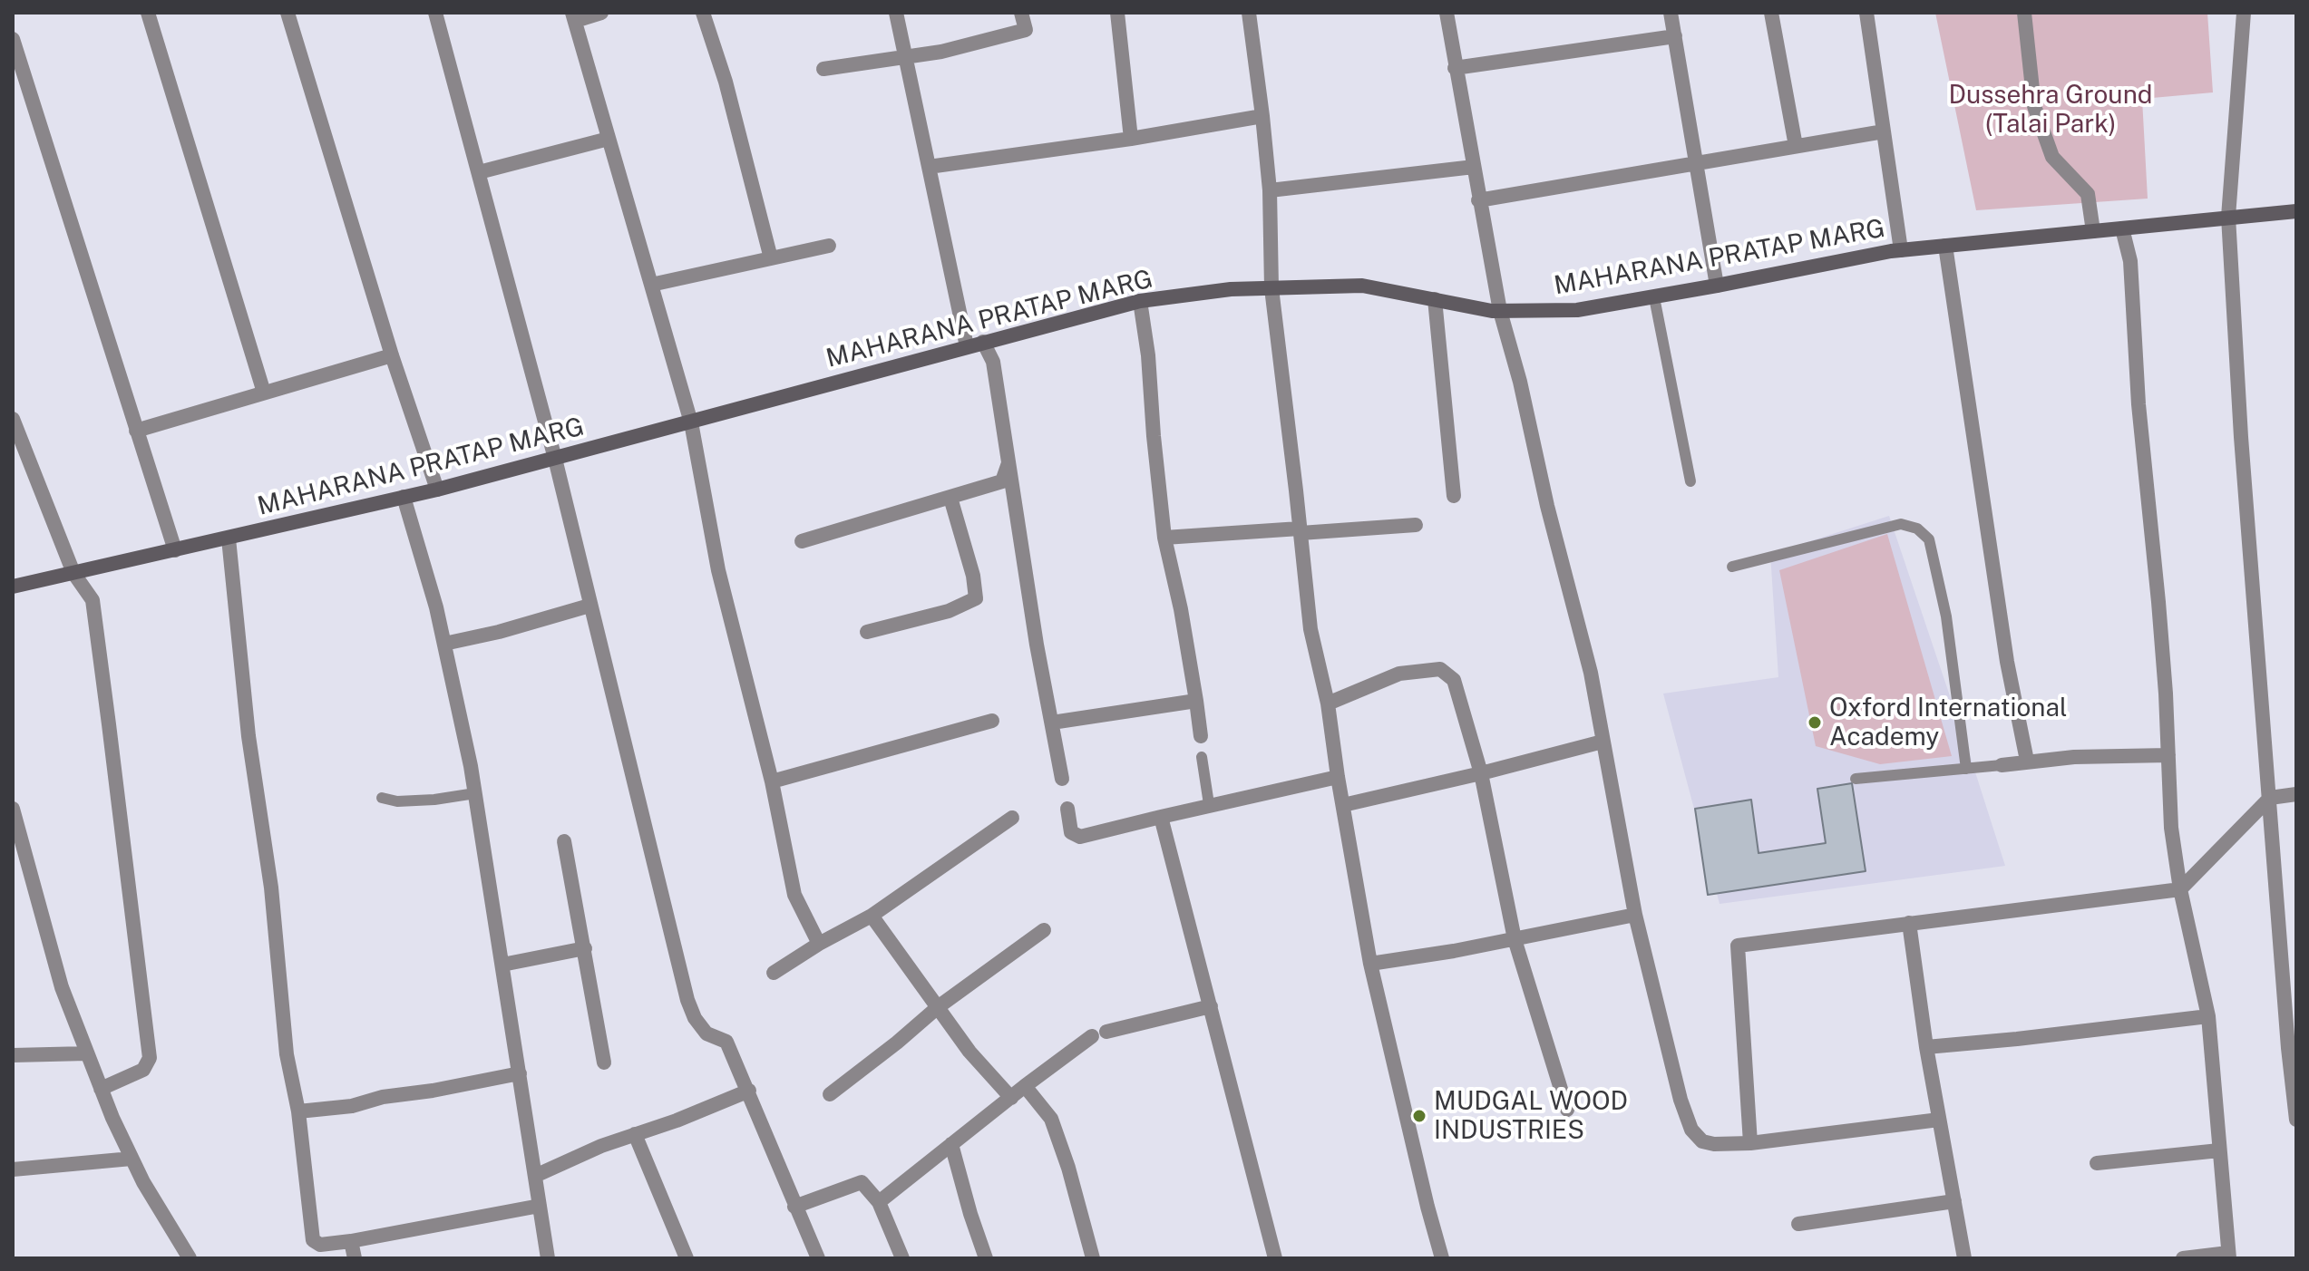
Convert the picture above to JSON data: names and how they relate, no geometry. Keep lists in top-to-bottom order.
{
  "streets": {
    "street": ["MAHARANA PRATAP MARG"]
  },
  "parks": ["Dussehra Ground (Talai Park)"],
  "places": ["Oxford International Academy", "MUDGAL WOOD INDUSTRIES"]
}
